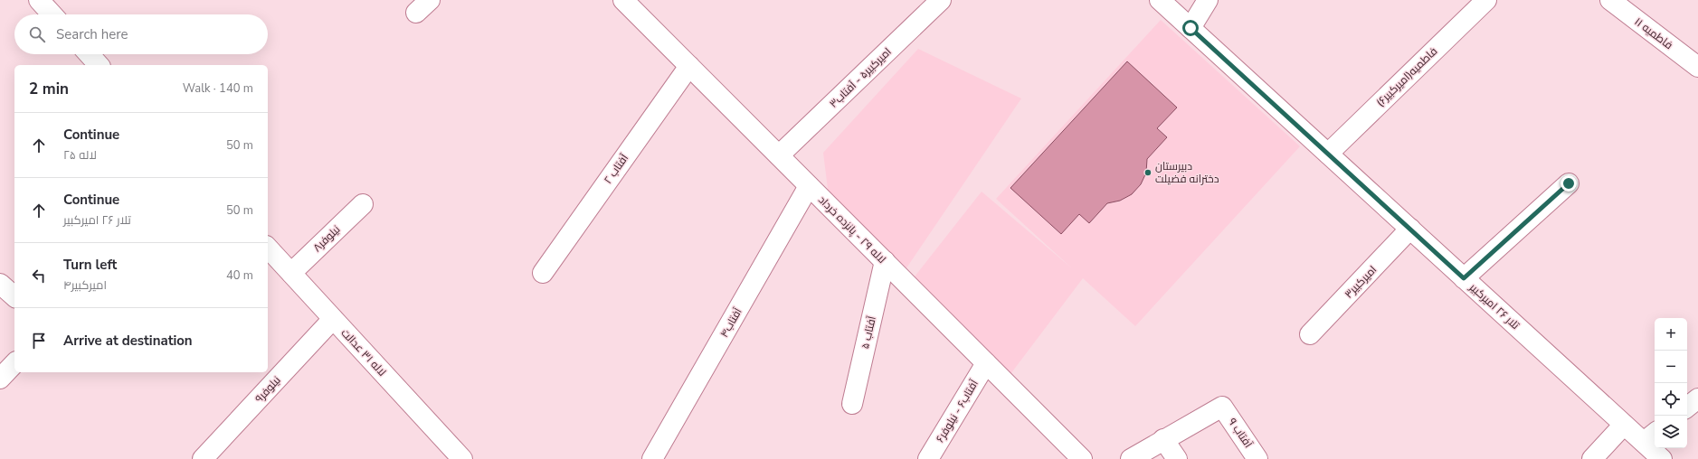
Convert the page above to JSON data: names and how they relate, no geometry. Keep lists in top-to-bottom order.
{
  "streets": {
    "street": [
      "فاطمیه ۱۱",
      "فاطمیه(امیرکبیر۶)",
      "امیرکبیر۵ - آفتاب۳",
      "آفتاب ۲",
      "لاله ۲۹ - پانزده خرداد",
      "نیلوفر۸",
      "امیرکبیر۳",
      "تلار ۲۶ امیرکبیر",
      "آفتاب۴",
      "آفتاب ۵",
      "لاله ۳۱ عدالت",
      "نیلوفر۹",
      "آفتاب۶ - نیلوفر۶",
      "آفتاب ۹"
    ]
  },
  "crossings": [
    ["فاطمیه(امیرکبیر۶)", "تلار ۲۶ امیرکبیر"],
    ["امیرکبیر۵ - آفتاب۳", "لاله ۲۹ - پانزده خرداد"],
    ["آفتاب ۲", "لاله ۲۹ - پانزده خرداد"],
    ["لاله ۲۹ - پانزده خرداد", "آفتاب۴"],
    ["لاله ۲۹ - پانزده خرداد", "آفتاب ۵"],
    ["لاله ۲۹ - پانزده خرداد", "آفتاب۶ - نیلوفر۶"],
    ["نیلوفر۸", "لاله ۳۱ عدالت"],
    ["امیرکبیر۳", "تلار ۲۶ امیرکبیر"],
    ["لاله ۳۱ عدالت", "نیلوفر۹"]
  ],
  "places": ["دبیرستان دخترانه فضیلت"],
  "page": {
    "search": "Search here",
    "heading": ["2 min", "Walk · 140 m"],
    "list": [
      ["Continue", "لاله ۲۵", "50 m"],
      ["Continue", "تلار ۲۶ امیرکبیر", "50 m"],
      ["Turn left", "امیرکبیر۴", "40 m"],
      "Arrive at destination"
    ],
    "map_buttons": ["+", "−"]
  }
}
